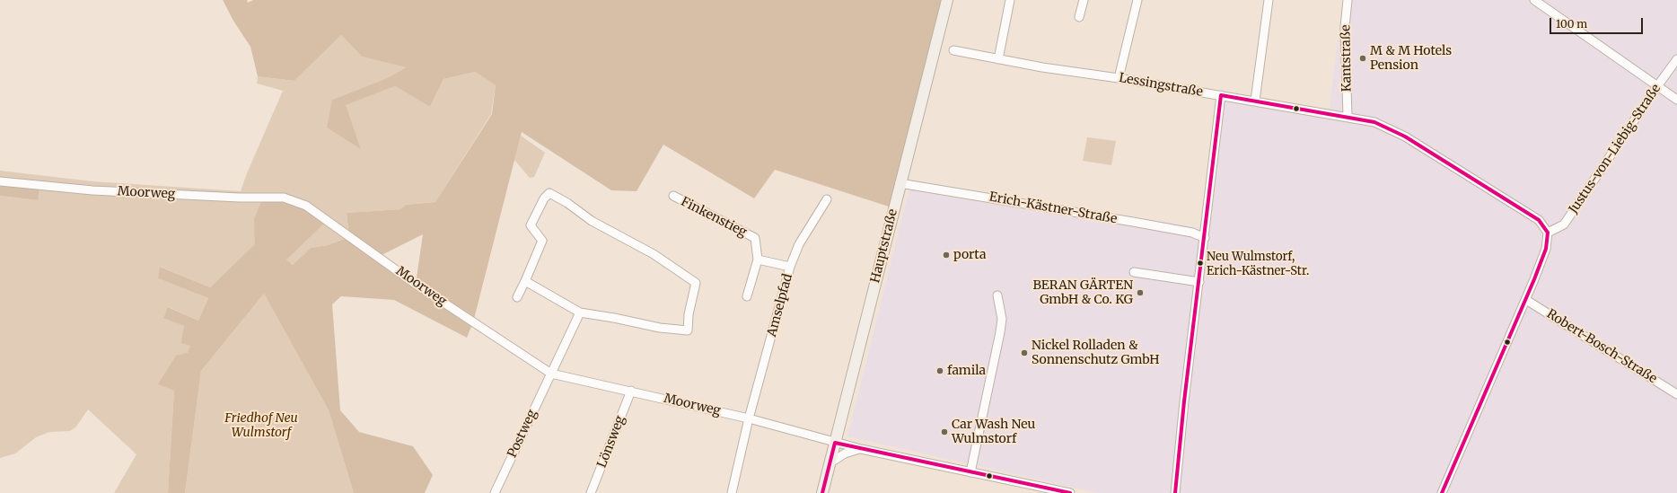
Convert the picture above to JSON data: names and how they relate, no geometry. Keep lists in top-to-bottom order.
{
  "streets": {
    "main road": ["Hauptstraße"],
    "street": [
      "Kantstraße",
      "Lessingstraße",
      "Justus-von-Liebig-Straße",
      "Moorweg",
      "Erich-Kästner-Straße",
      "Finkenstieg",
      "Amselpfad",
      "Robert-Bosch-Straße",
      "Postweg",
      "Lönsweg"
    ]
  },
  "crossings": [
    ["Kantstraße", "Lessingstraße"],
    ["Lessingstraße", "Justus-von-Liebig-Straße"],
    ["Moorweg", "Hauptstraße"],
    ["Moorweg", "Amselpfad"],
    ["Moorweg", "Postweg"],
    ["Moorweg", "Lönsweg"],
    ["Erich-Kästner-Straße", "Hauptstraße"]
  ],
  "parks": ["Friedhof Neu Wulmstorf"],
  "places": [
    "M & M Hotels Pension",
    "porta",
    "Neu Wulmstorf, Erich-Kästner-Str.",
    "BERAN GÄRTEN GmbH & Co. KG",
    "Nickel Rolladen & Sonnenschutz GmbH",
    "famila",
    "Car Wash Neu Wulmstorf"
  ],
  "scale_bar": "100 m"
}
